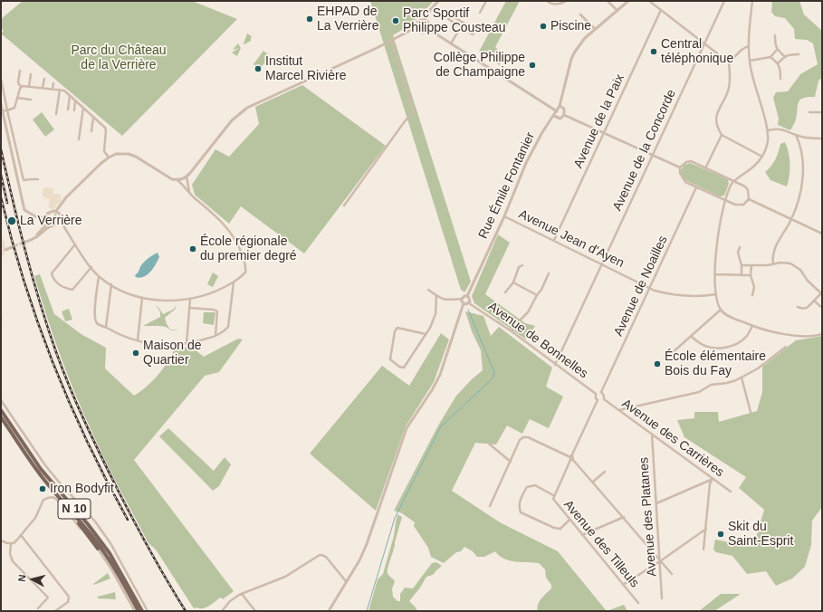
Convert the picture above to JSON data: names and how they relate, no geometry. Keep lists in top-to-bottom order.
{
  "streets": {
    "main road": ["N 10"],
    "street": [
      "Avenue de la Paix",
      "Avenue de la Concorde",
      "Rue Émile Fontanier",
      "Avenue Jean d'Ayen",
      "Avenue de Noailles",
      "Avenue de Bonnelles",
      "Avenue des Carrières",
      "Avenue des Platanes",
      "Avenue des Tilleuls"
    ]
  },
  "crossings": [
    ["Avenue de la Paix", "Avenue Jean d'Ayen"],
    ["Avenue de la Concorde", "Avenue Jean d'Ayen"],
    ["Avenue de la Concorde", "Avenue de Bonnelles"],
    ["Rue Émile Fontanier", "Avenue Jean d'Ayen"],
    ["Rue Émile Fontanier", "Avenue de Bonnelles"],
    ["Avenue Jean d'Ayen", "Avenue de Noailles"],
    ["Avenue de Noailles", "Avenue de Bonnelles"],
    ["Avenue de Noailles", "Avenue des Carrières"],
    ["Avenue de Bonnelles", "Avenue des Carrières"],
    ["Avenue des Carrières", "Avenue des Platanes"]
  ],
  "parks": ["Parc du Château de la Verrière"],
  "places": [
    "EHPAD de La Verrière",
    "Parc Sportif Philippe Cousteau",
    "Piscine",
    "Central téléphonique",
    "Collège Philippe de Champaigne",
    "Institut Marcel Rivière",
    "La Verrière",
    "École régionale du premier degré",
    "Maison de Quartier",
    "École élémentaire Bois du Fay",
    "Iron Bodyfit",
    "Skit du Saint-Esprit"
  ],
  "north": "left"
}
